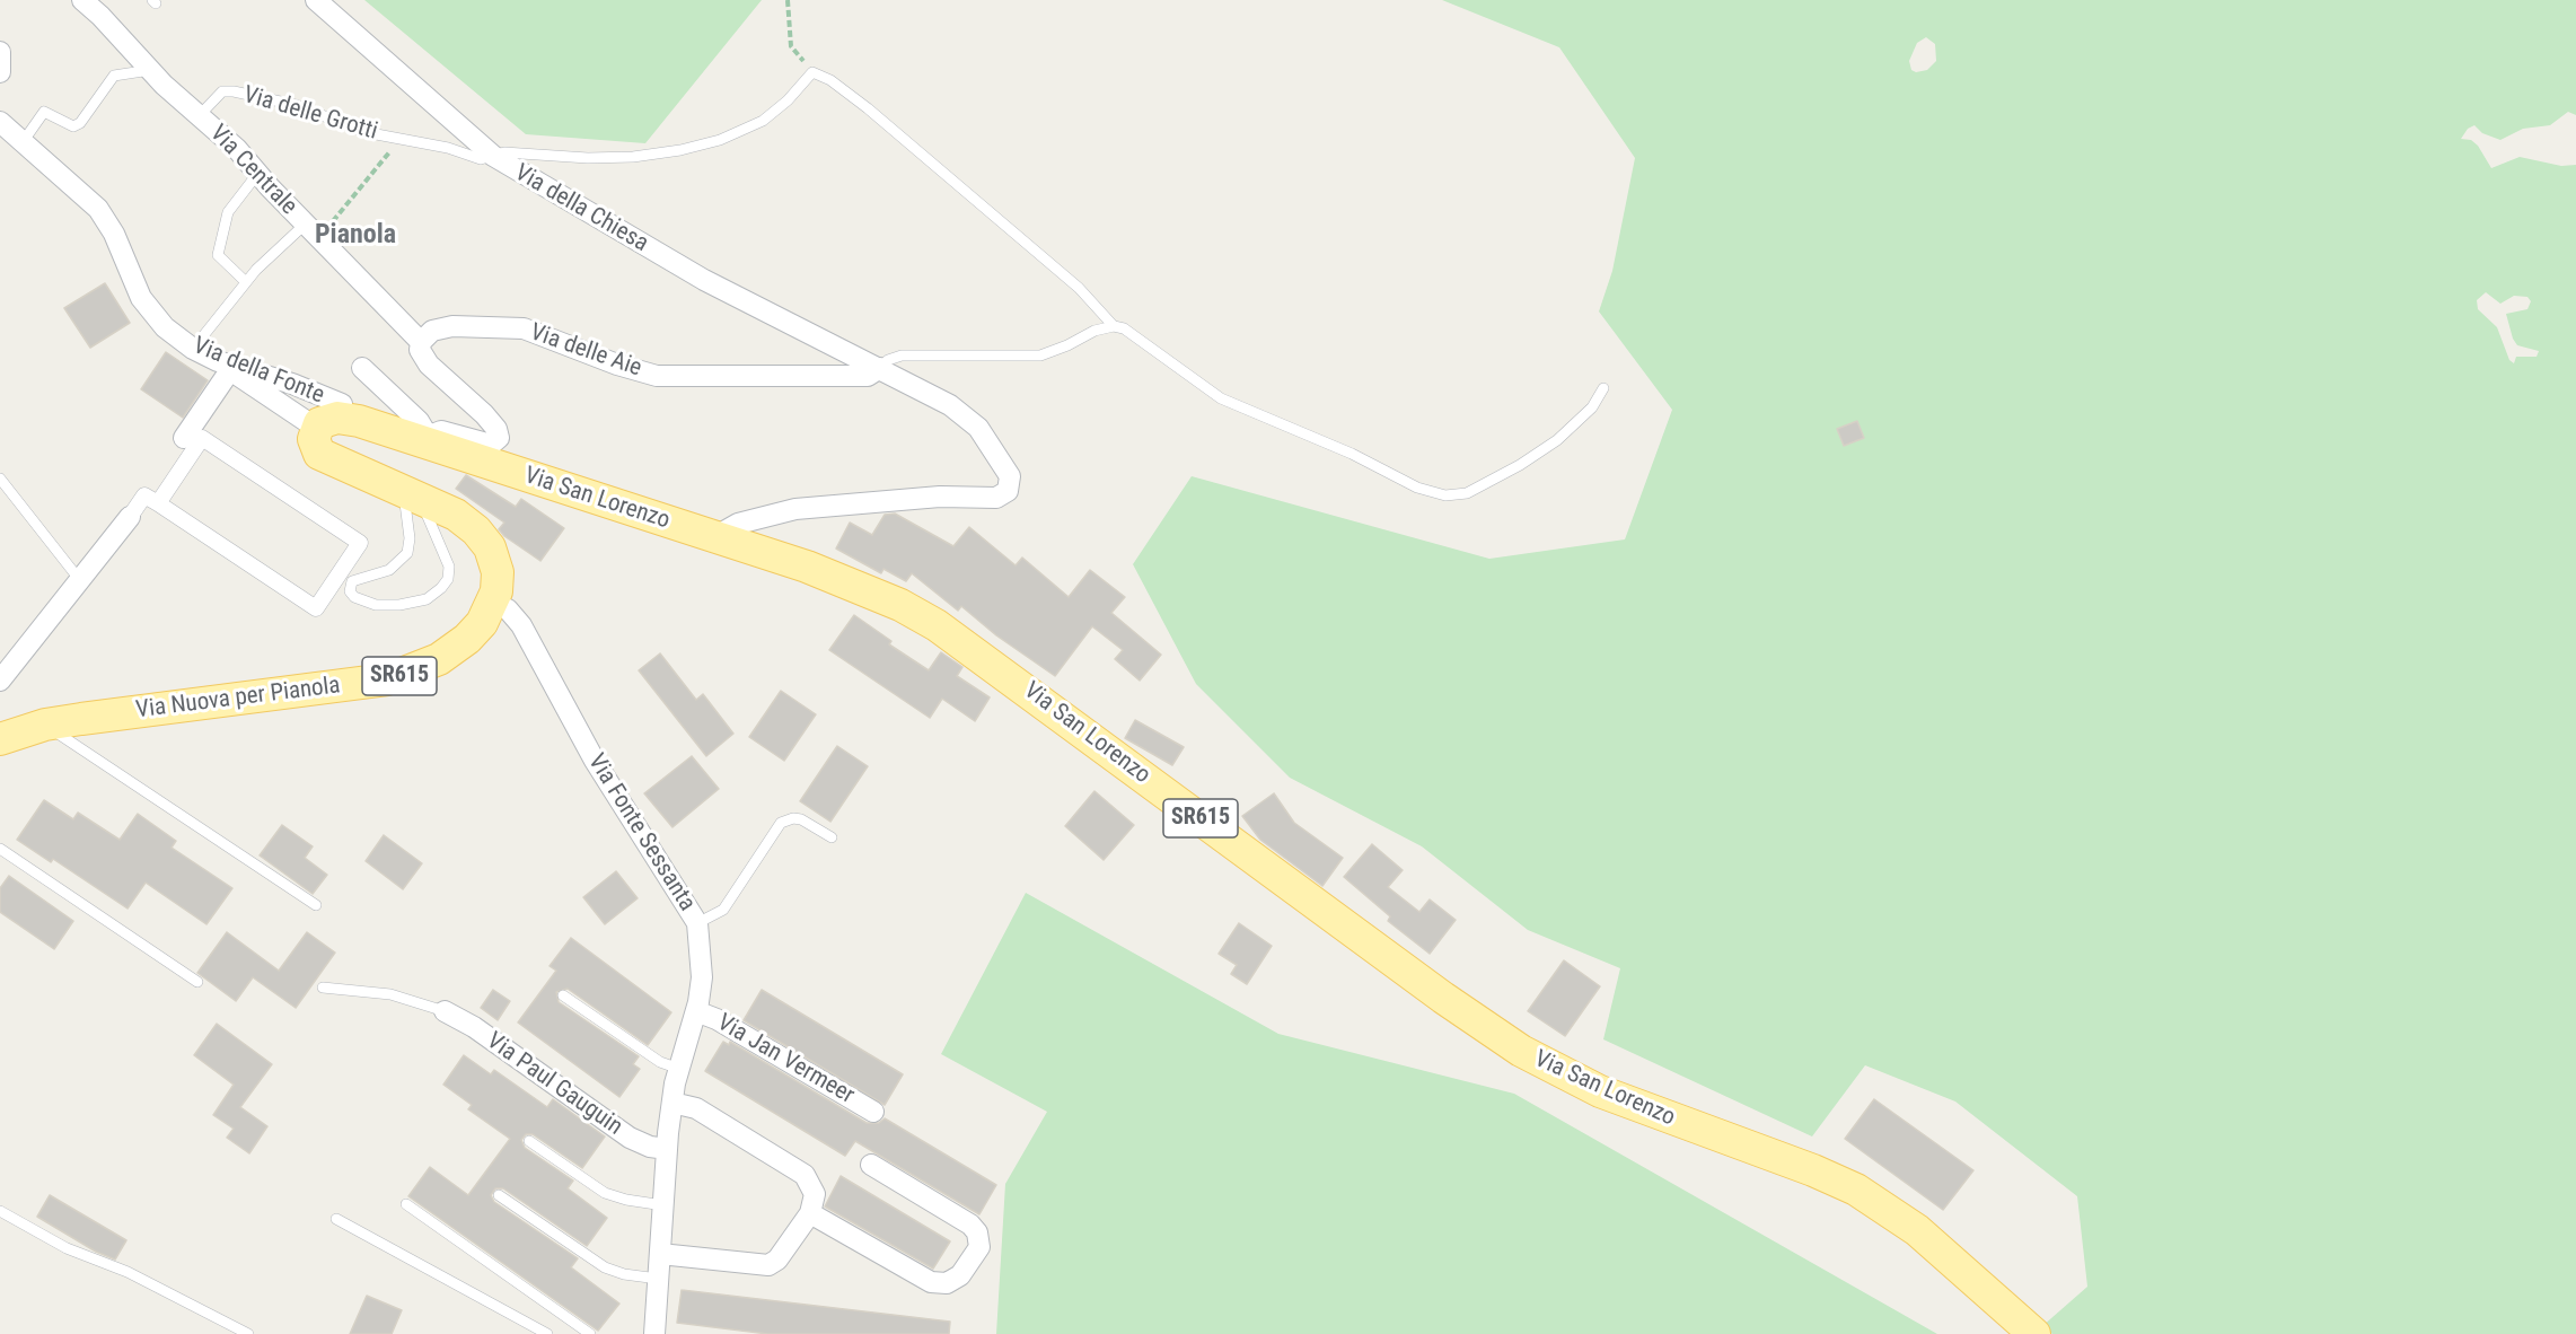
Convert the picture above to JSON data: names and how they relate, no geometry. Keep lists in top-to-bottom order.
{
  "streets": {
    "main road": ["Via San Lorenzo", "SR615", "Via Nuova per Pianola"],
    "street": [
      "Via Centrale",
      "Via della Chiesa",
      "Via delle Aie",
      "Via della Fonte",
      "Via Fonte Sessanta",
      "Via Jan Vermeer",
      "Via Paul Gauguin"
    ],
    "lane": ["Via delle Grotti"]
  },
  "crossings": [
    ["Via delle Grotti", "Via Centrale"],
    ["Via delle Grotti", "Via della Chiesa"],
    ["Via Centrale", "Via delle Aie"],
    ["Via della Chiesa", "Via delle Aie"],
    ["Via della Chiesa", "Via San Lorenzo"],
    ["Via San Lorenzo", "Via Nuova per Pianola"],
    ["Via Nuova per Pianola", "Via Fonte Sessanta"],
    ["Via Fonte Sessanta", "Via Jan Vermeer"],
    ["Via Fonte Sessanta", "Via Paul Gauguin"]
  ],
  "districts": ["Pianola"]
}
